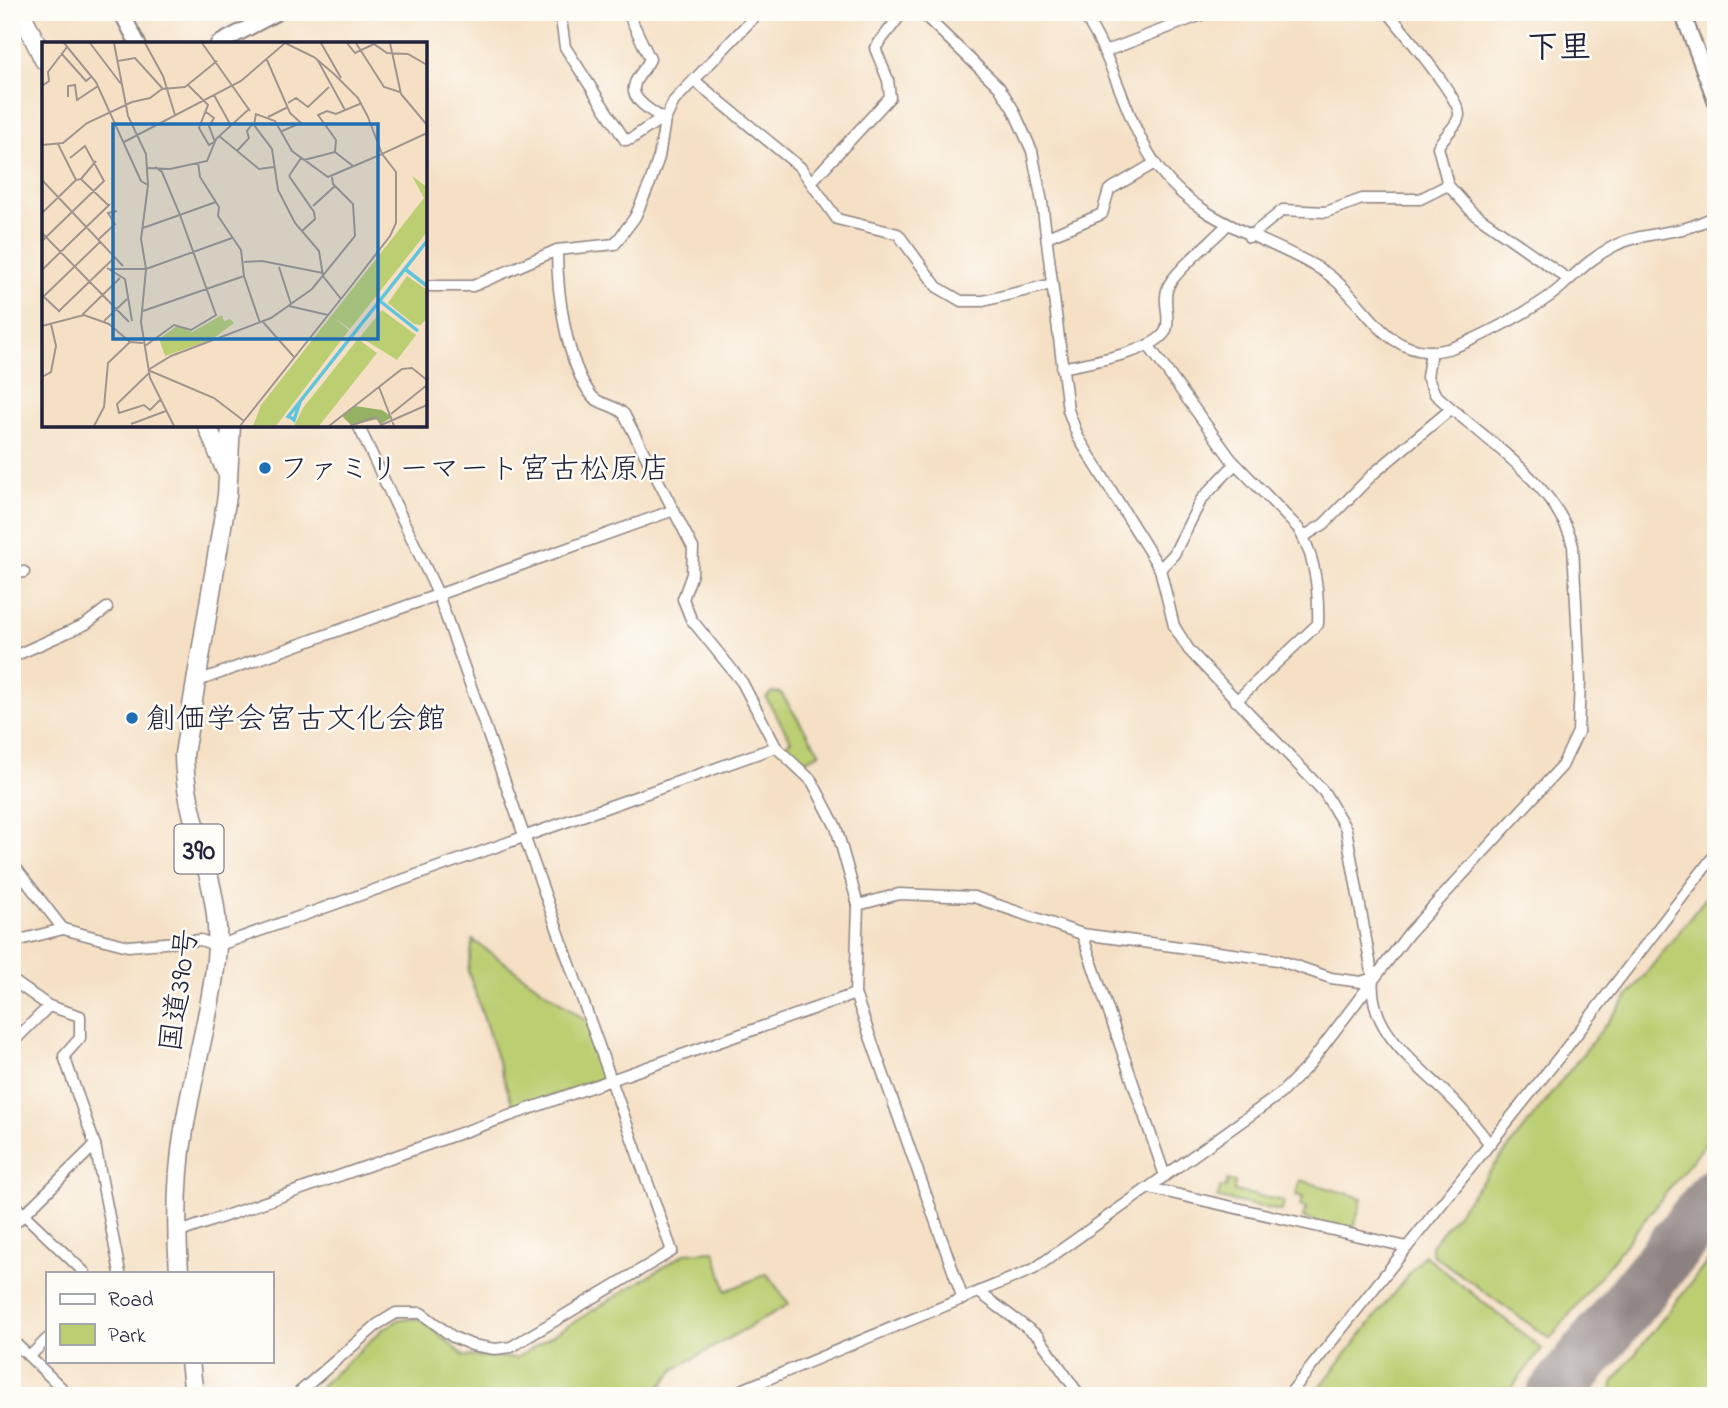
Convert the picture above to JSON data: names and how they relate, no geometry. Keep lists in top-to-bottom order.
{
  "streets": {
    "highway": ["390", "国道390号"]
  },
  "districts": ["下里"],
  "places": ["ファミリーマート宮古松原店", "創価学会宮古文化会館"],
  "legend": ["Road", "Park"]
}
